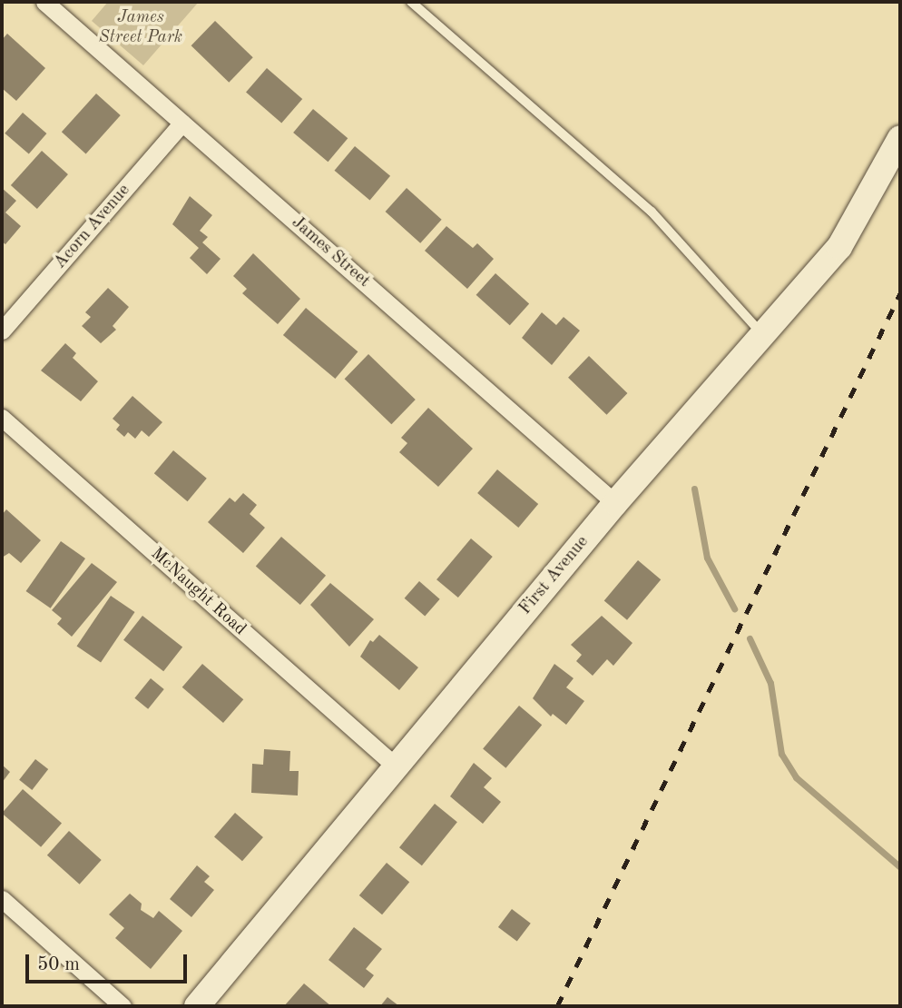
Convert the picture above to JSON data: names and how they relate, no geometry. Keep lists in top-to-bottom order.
{
  "streets": {
    "street": [
      "Acorn Avenue",
      "James Street",
      "First Avenue",
      "McNaught Road"
    ]
  },
  "crossings": [
    ["Acorn Avenue", "James Street"],
    ["James Street", "First Avenue"],
    ["First Avenue", "McNaught Road"]
  ],
  "parks": ["James Street Park"],
  "scale_bar": "50 m"
}
